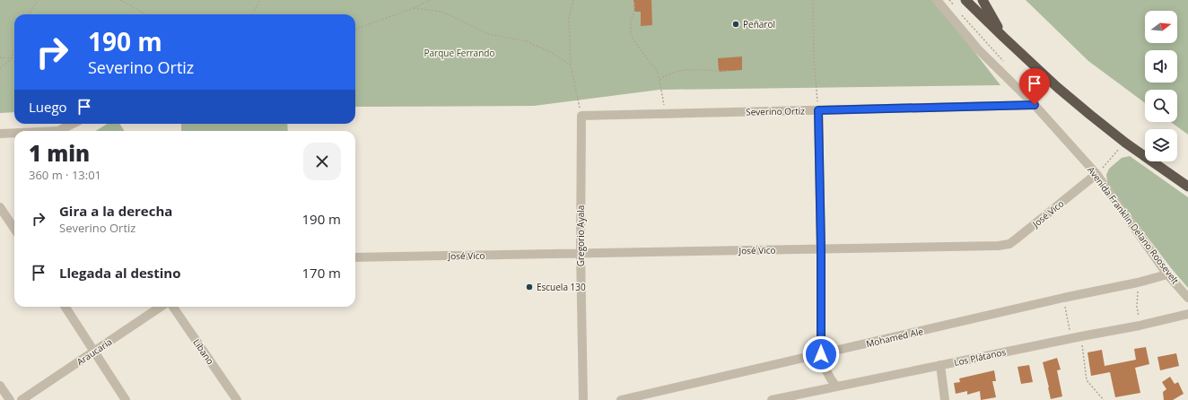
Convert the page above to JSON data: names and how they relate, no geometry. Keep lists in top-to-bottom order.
{
  "streets": {
    "street": [
      "Severino Ortiz",
      "José Vico",
      "Avenida Franklin Delano Roosevelt",
      "Gregorio Ayala",
      "Mohamed Ale",
      "Araucaria",
      "Líbano",
      "Los Plátanos"
    ]
  },
  "crossings": [
    ["Severino Ortiz", "Avenida Franklin Delano Roosevelt"],
    ["Severino Ortiz", "Gregorio Ayala"],
    ["José Vico", "Avenida Franklin Delano Roosevelt"],
    ["José Vico", "Gregorio Ayala"],
    ["Avenida Franklin Delano Roosevelt", "Mohamed Ale"]
  ],
  "parks": ["Parque Ferrando"],
  "places": ["Peñarol", "Escuela 130"],
  "north": "right",
  "page": {
    "turn": ["190 m", "Severino Ortiz"],
    "then": "Luego",
    "heading": ["1 min", "360 m · 13:01"],
    "list": [
      {
        "name": "Gira a la derecha",
        "note": "Severino Ortiz",
        "value": "190 m"
      },
      {
        "name": "Llegada al destino",
        "value": "170 m"
      }
    ]
  }
}
